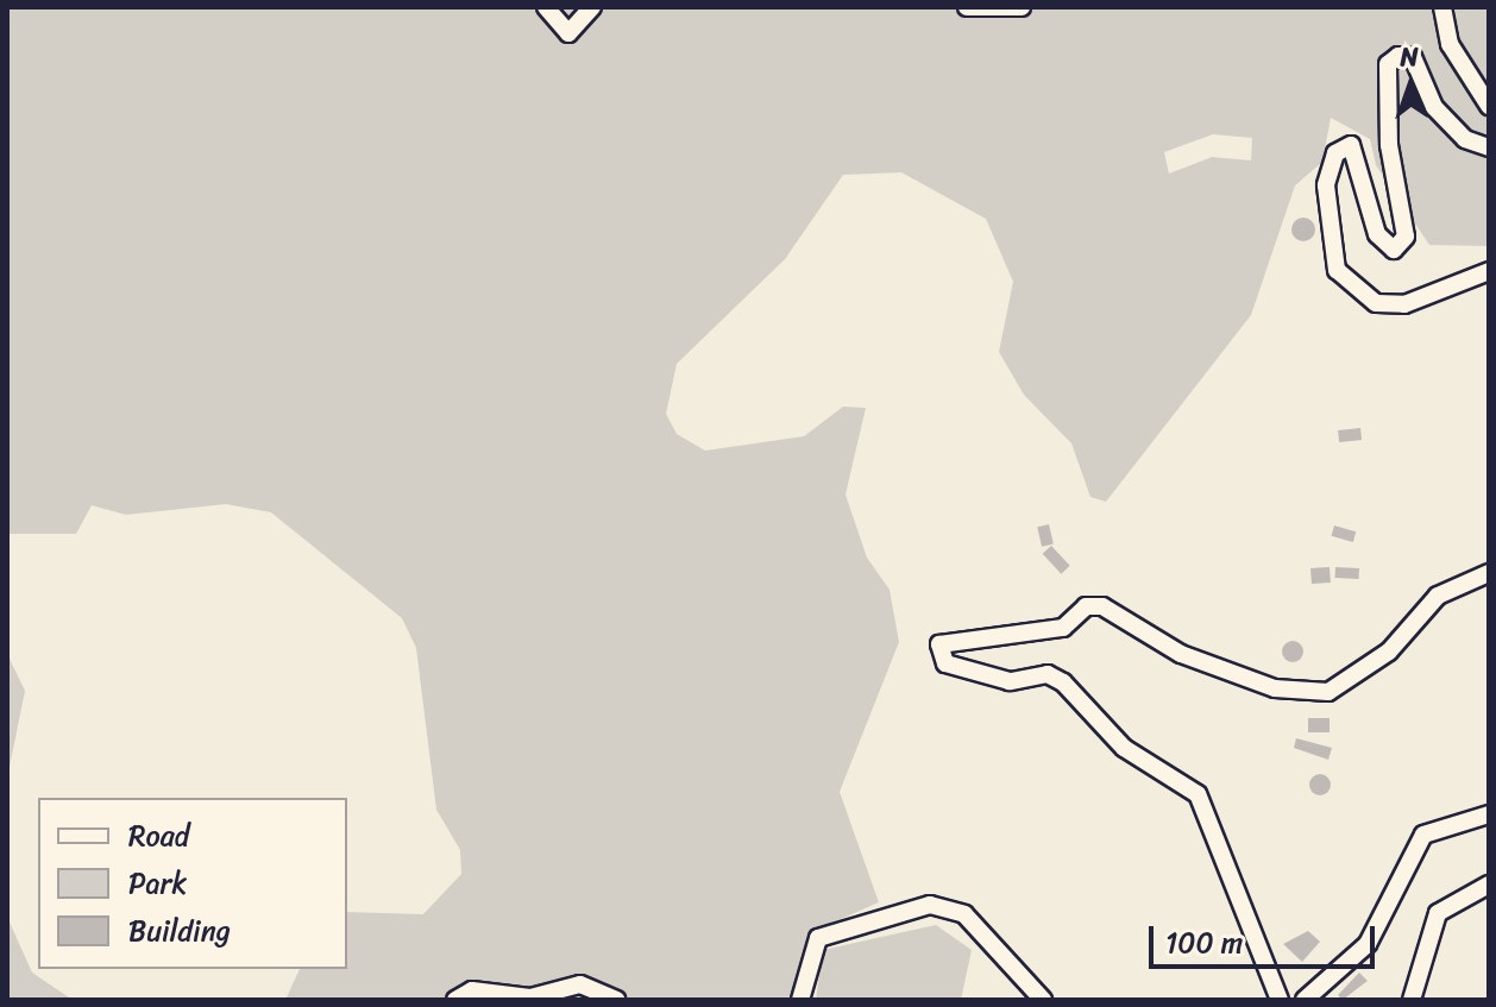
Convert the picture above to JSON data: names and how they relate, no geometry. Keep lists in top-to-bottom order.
{
  "legend": ["Road", "Park", "Building"],
  "scale_bar": "100 m",
  "north": "top"
}
